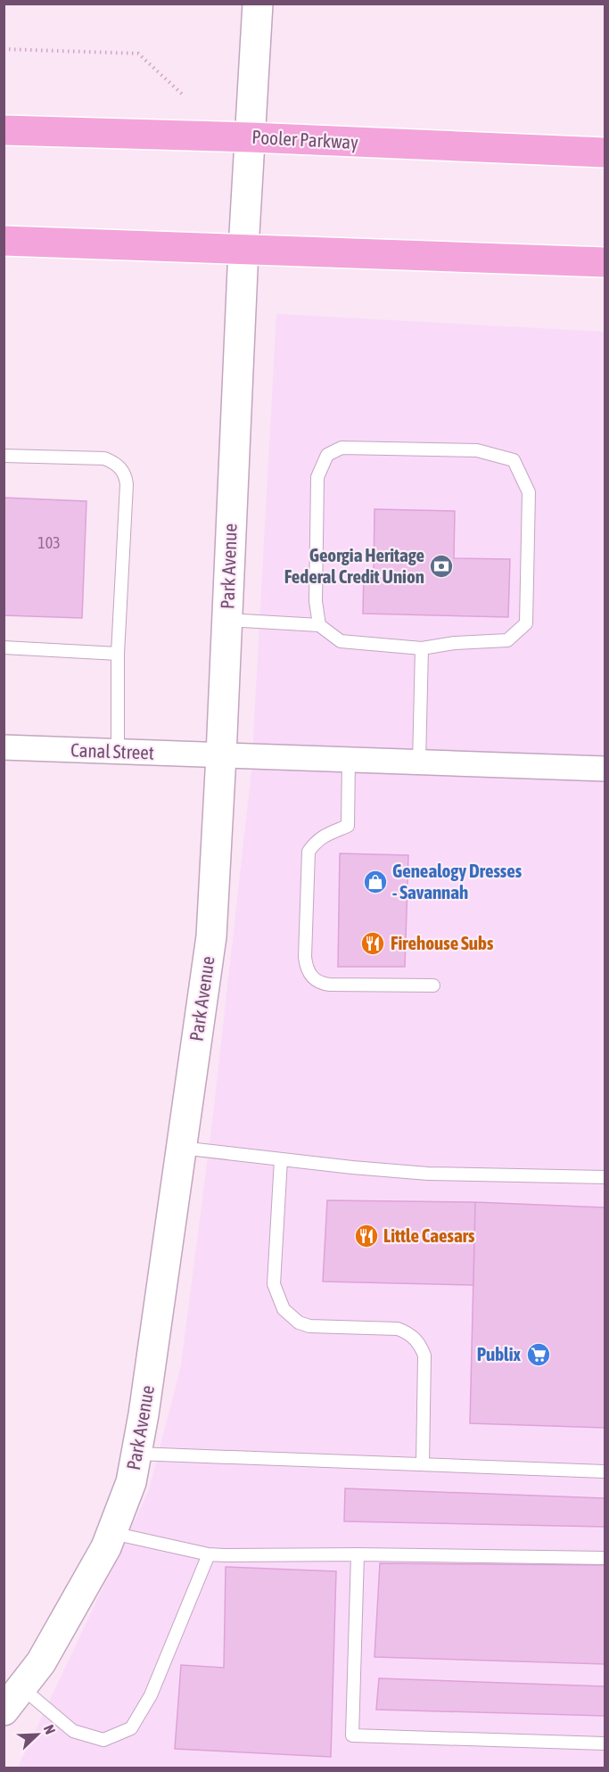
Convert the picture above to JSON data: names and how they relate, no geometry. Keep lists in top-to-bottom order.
{
  "streets": {
    "main road": ["Pooler Parkway"],
    "street": ["Park Avenue", "Canal Street"]
  },
  "crossings": [
    ["Pooler Parkway", "Park Avenue"],
    ["Park Avenue", "Canal Street"]
  ],
  "places": {
    "bank": ["Georgia Heritage Federal Credit Union"],
    "shop": ["Genealogy Dresses - Savannah"],
    "restaurant": ["Firehouse Subs", "Little Caesars"],
    "supermarket": ["Publix"]
  },
  "house_numbers": ["103"],
  "north": "top right"
}
